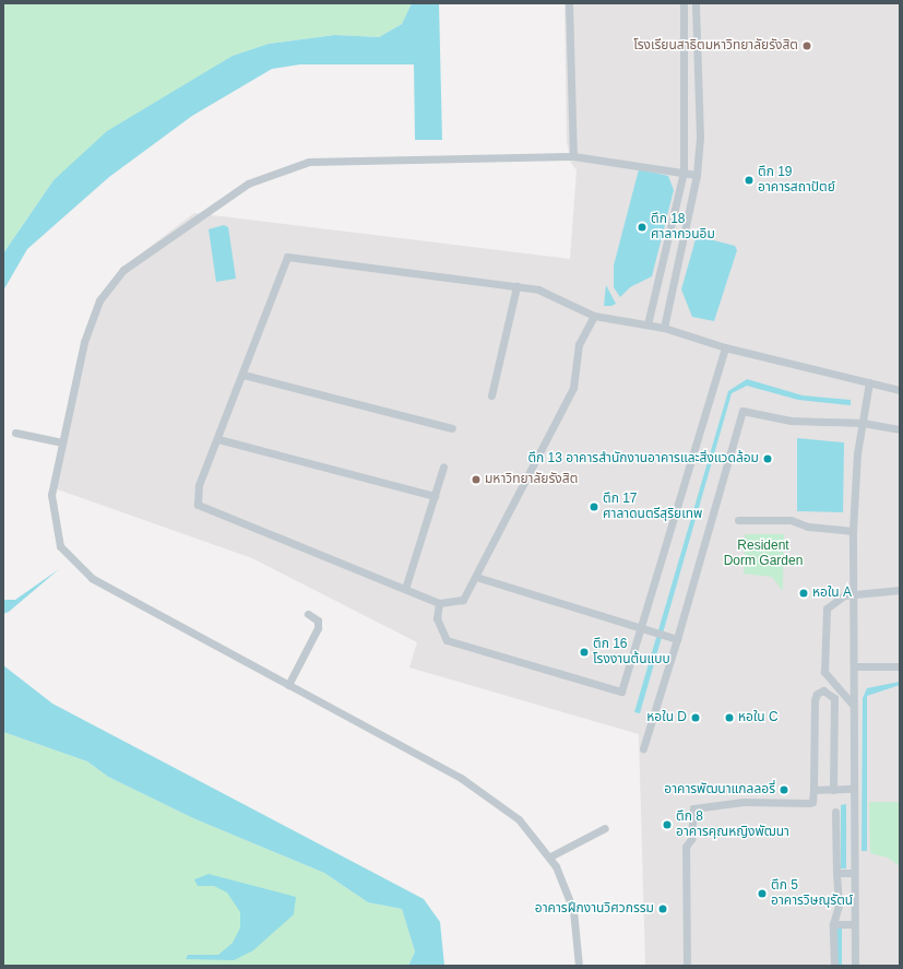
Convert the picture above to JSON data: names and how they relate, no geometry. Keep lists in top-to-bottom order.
{
  "parks": ["Resident Dorm Garden"],
  "places": [
    "โรงเรียนสาธิตมหาวิทยาลัยรังสิต",
    "ตึก 19 อาคารสถาปัตย์",
    "ตึก 18 ศาลากวนอิม",
    "ตึก 13 อาคารสำนักงานอาคารและสิ่งแวดล้อม",
    "มหาวิทยาลัยรังสิต",
    "ตึก 17 ศาลาดนตรีสุริยเทพ",
    "หอใน A",
    "ตึก 16 โรงงานต้นแบบ",
    "หอใน D",
    "หอใน C",
    "อาคารพัฒนาแกลลอรี่",
    "ตึก 8 อาคารคุณหญิงพัฒนา",
    "ตึก 5 อาคารวิษณุรัตน์",
    "อาคารฝึกงานวิศวกรรม"
  ]
}
